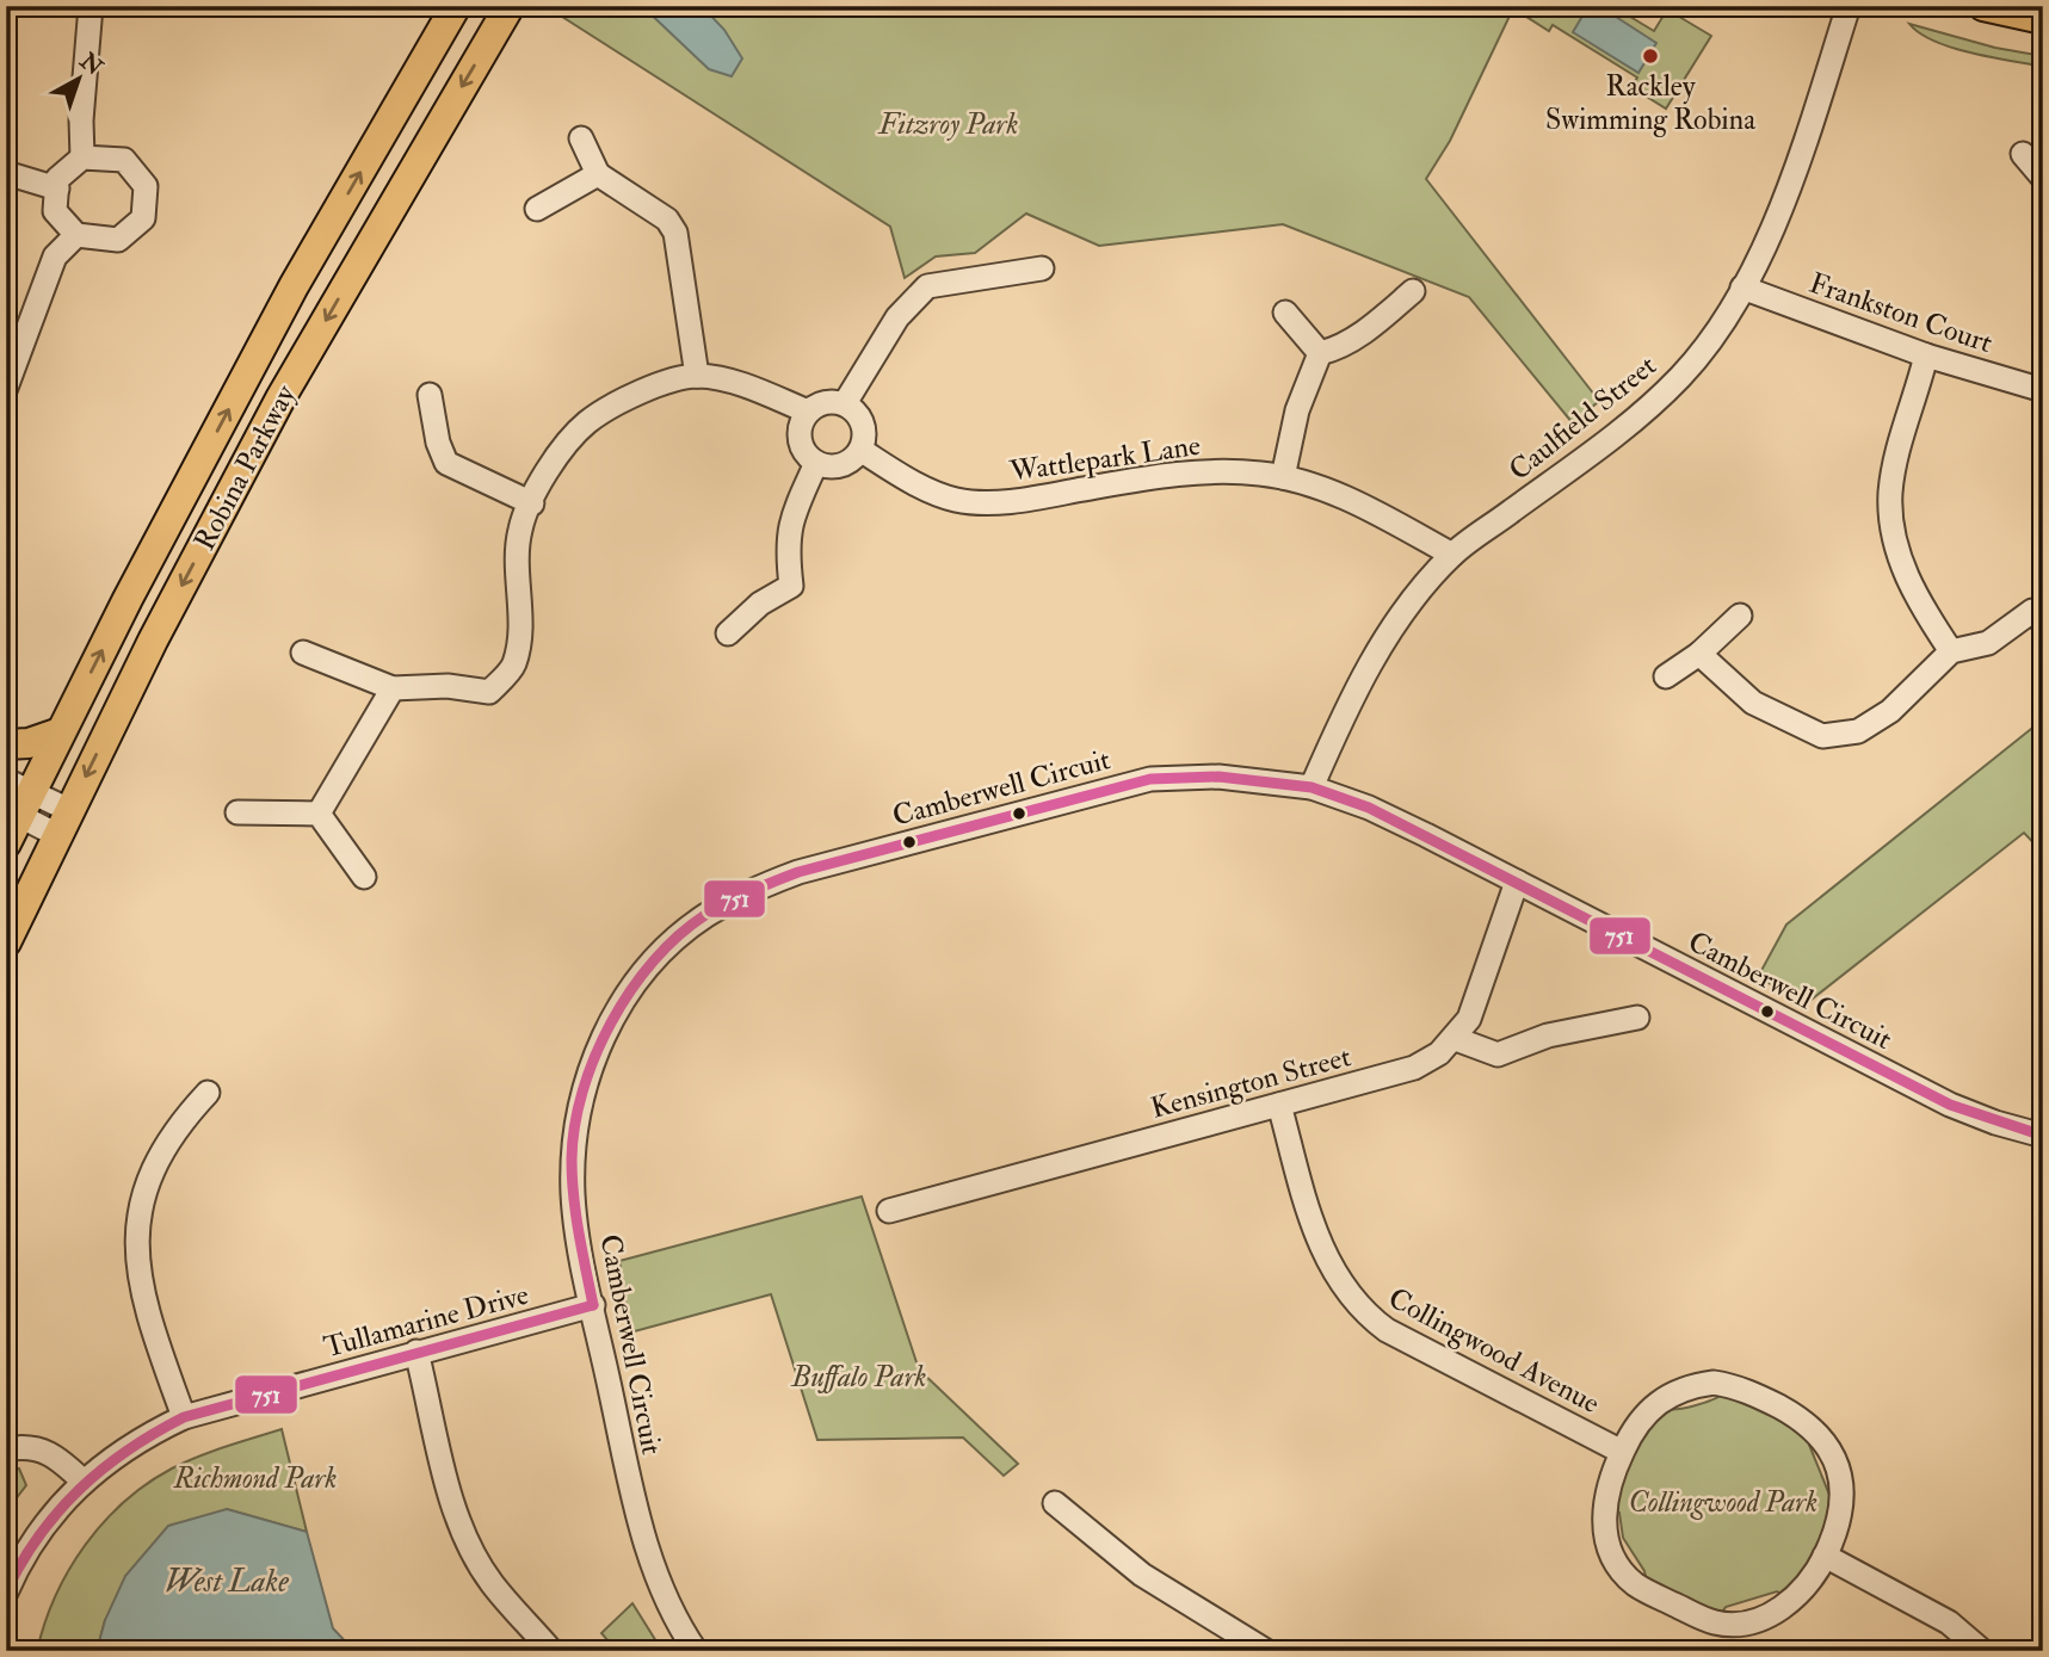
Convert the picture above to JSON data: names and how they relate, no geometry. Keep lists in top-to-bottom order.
{
  "streets": {
    "main road": ["Robina Parkway"],
    "street": [
      "Frankston Court",
      "Caulfield Street",
      "Wattlepark Lane",
      "Camberwell Circuit",
      "Kensington Street",
      "Tullamarine Drive",
      "Collingwood Avenue"
    ]
  },
  "crossings": [
    ["Frankston Court", "Caulfield Street"],
    ["Caulfield Street", "Wattlepark Lane"],
    ["Caulfield Street", "Camberwell Circuit"],
    ["Camberwell Circuit", "Kensington Street"],
    ["Camberwell Circuit", "Tullamarine Drive"],
    ["Kensington Street", "Collingwood Avenue"]
  ],
  "water": ["West Lake"],
  "parks": [
    "Fitzroy Park",
    "Buffalo Park",
    "Richmond Park",
    "Collingwood Park"
  ],
  "places": ["Rackley Swimming Robina"],
  "lines": ["transit line 751"],
  "north": "top right"
}
